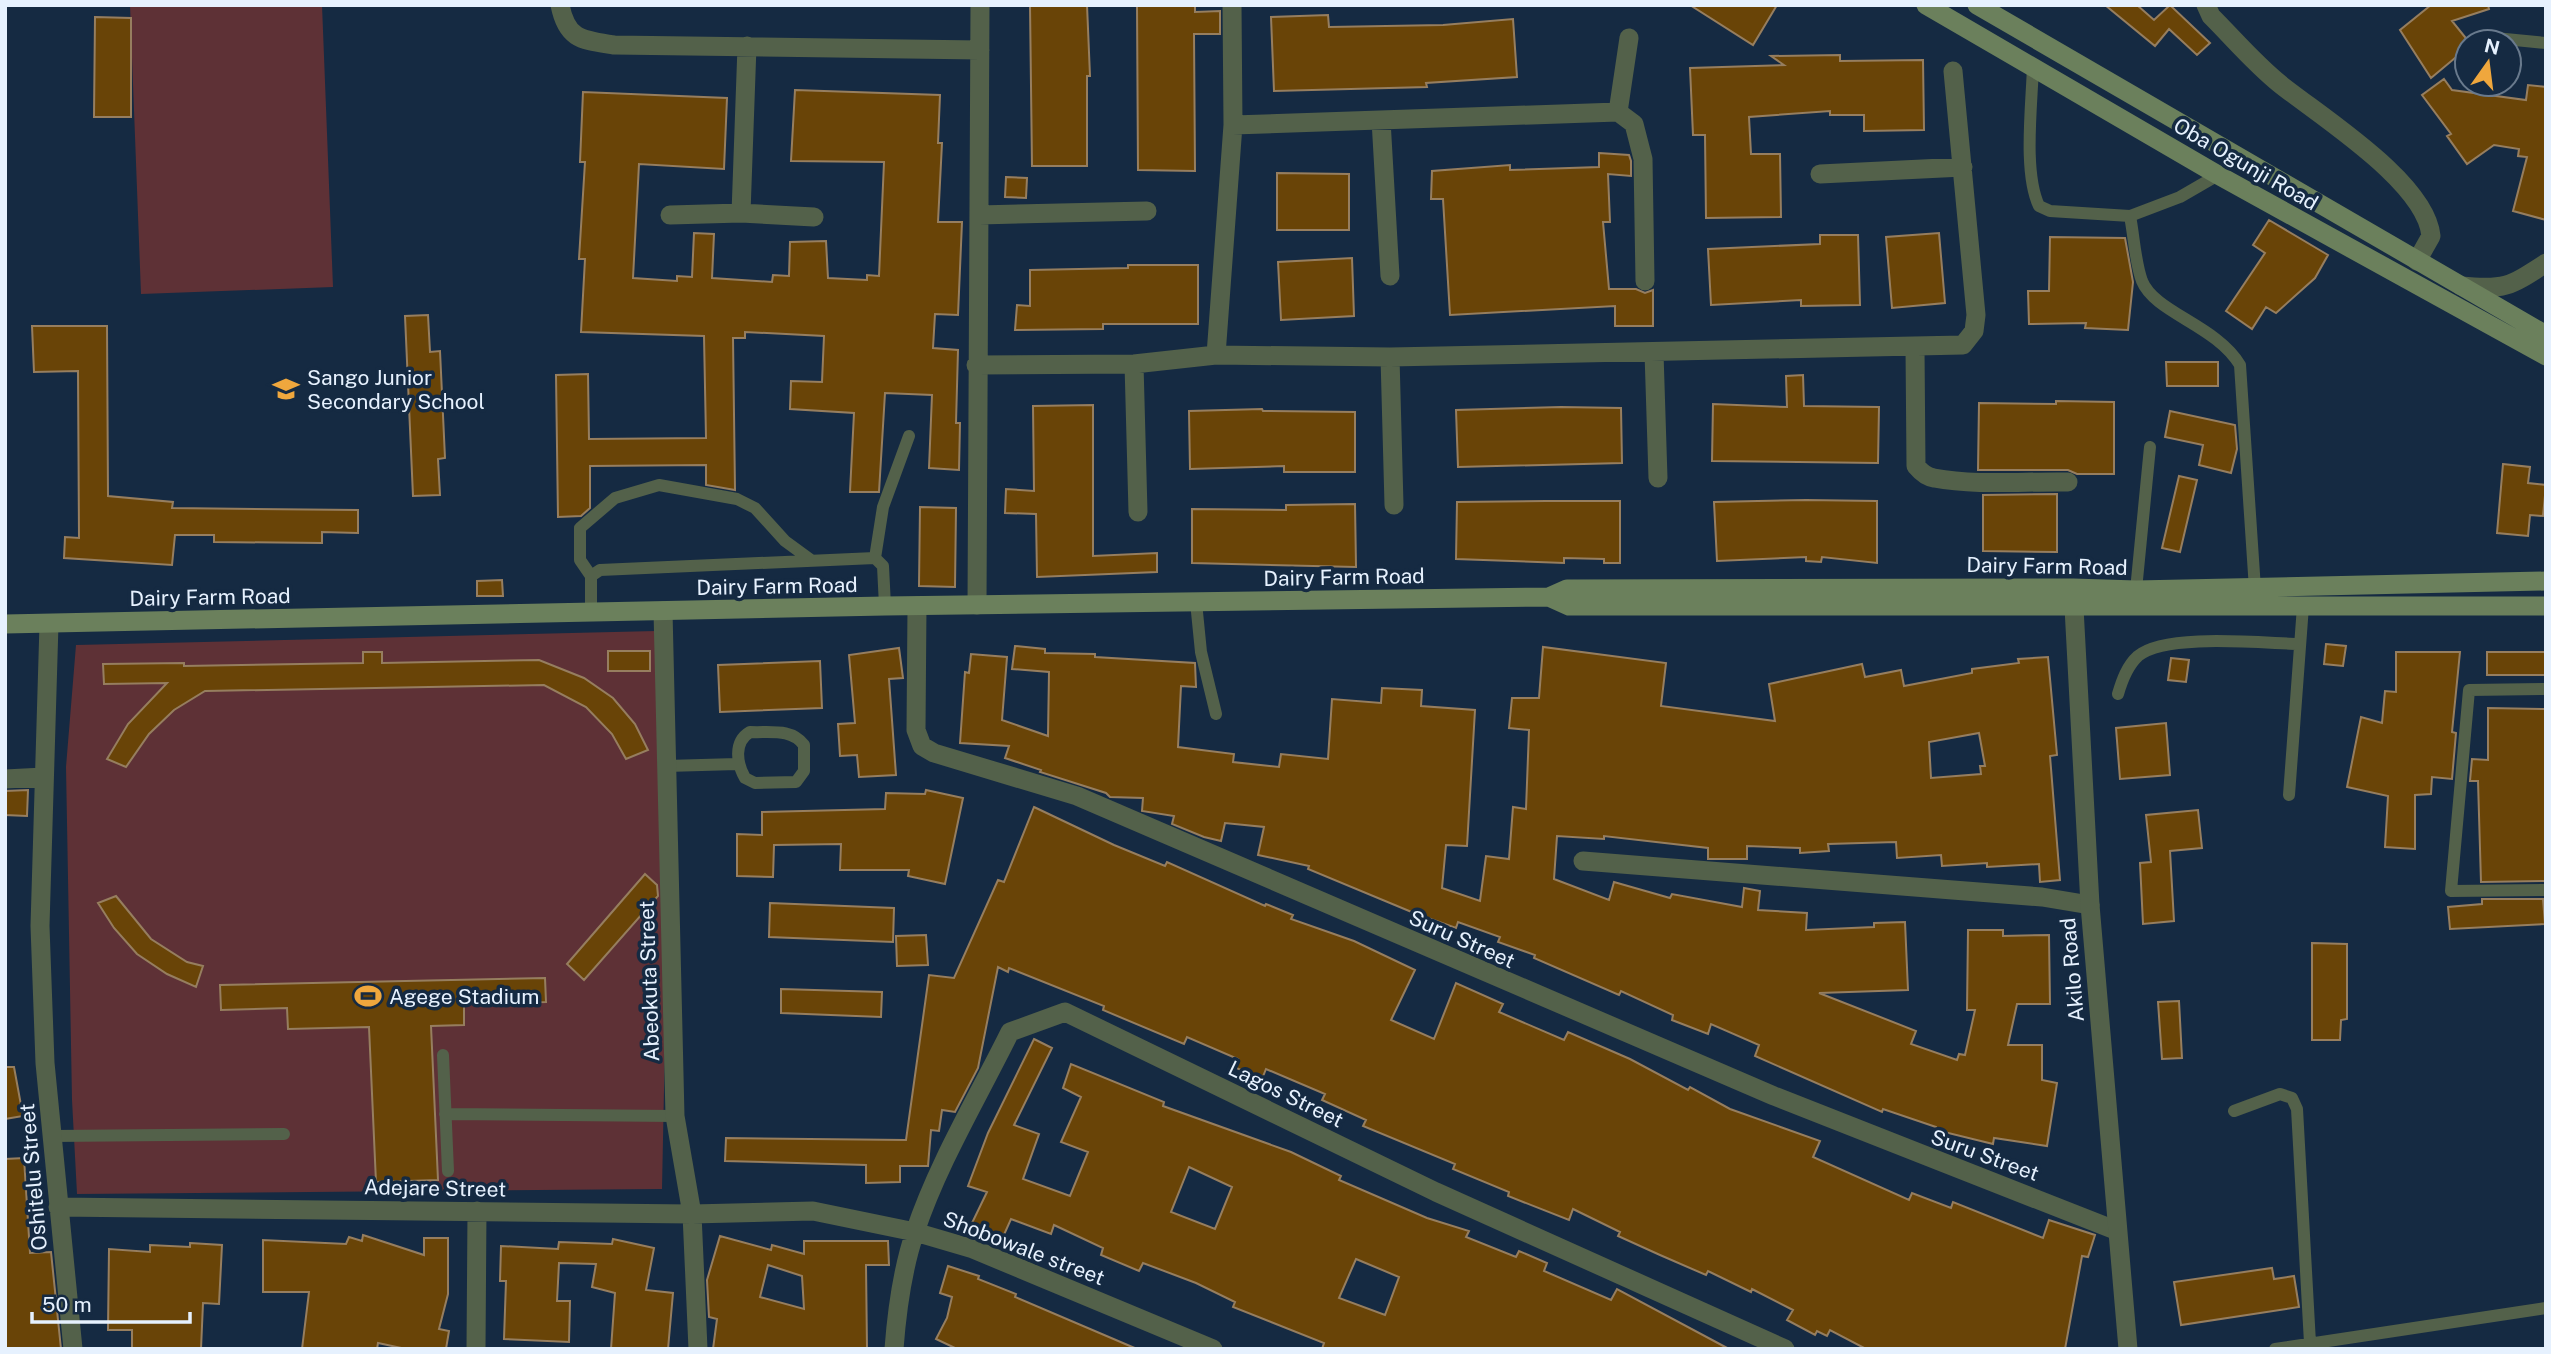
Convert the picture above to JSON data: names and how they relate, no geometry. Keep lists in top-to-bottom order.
{
  "streets": {
    "main road": ["Oba Ogunji Road", "Dairy Farm Road"],
    "street": [
      "Suru Street",
      "Akilo Road",
      "Abeokuta Street",
      "Lagos Street",
      "Oshitelu Street",
      "Adejare Street",
      "Shobowale street"
    ]
  },
  "crossings": [
    ["Dairy Farm Road", "Suru Street"],
    ["Dairy Farm Road", "Akilo Road"],
    ["Dairy Farm Road", "Abeokuta Street"],
    ["Dairy Farm Road", "Oshitelu Street"],
    ["Suru Street", "Akilo Road"],
    ["Abeokuta Street", "Adejare Street"],
    ["Lagos Street", "Shobowale street"],
    ["Oshitelu Street", "Adejare Street"],
    ["Adejare Street", "Shobowale street"]
  ],
  "places": {
    "school or university": ["Sango Junior Secondary School"],
    "sports": ["Agege Stadium"]
  },
  "scale_bar": "50 m",
  "north": "top"
}
